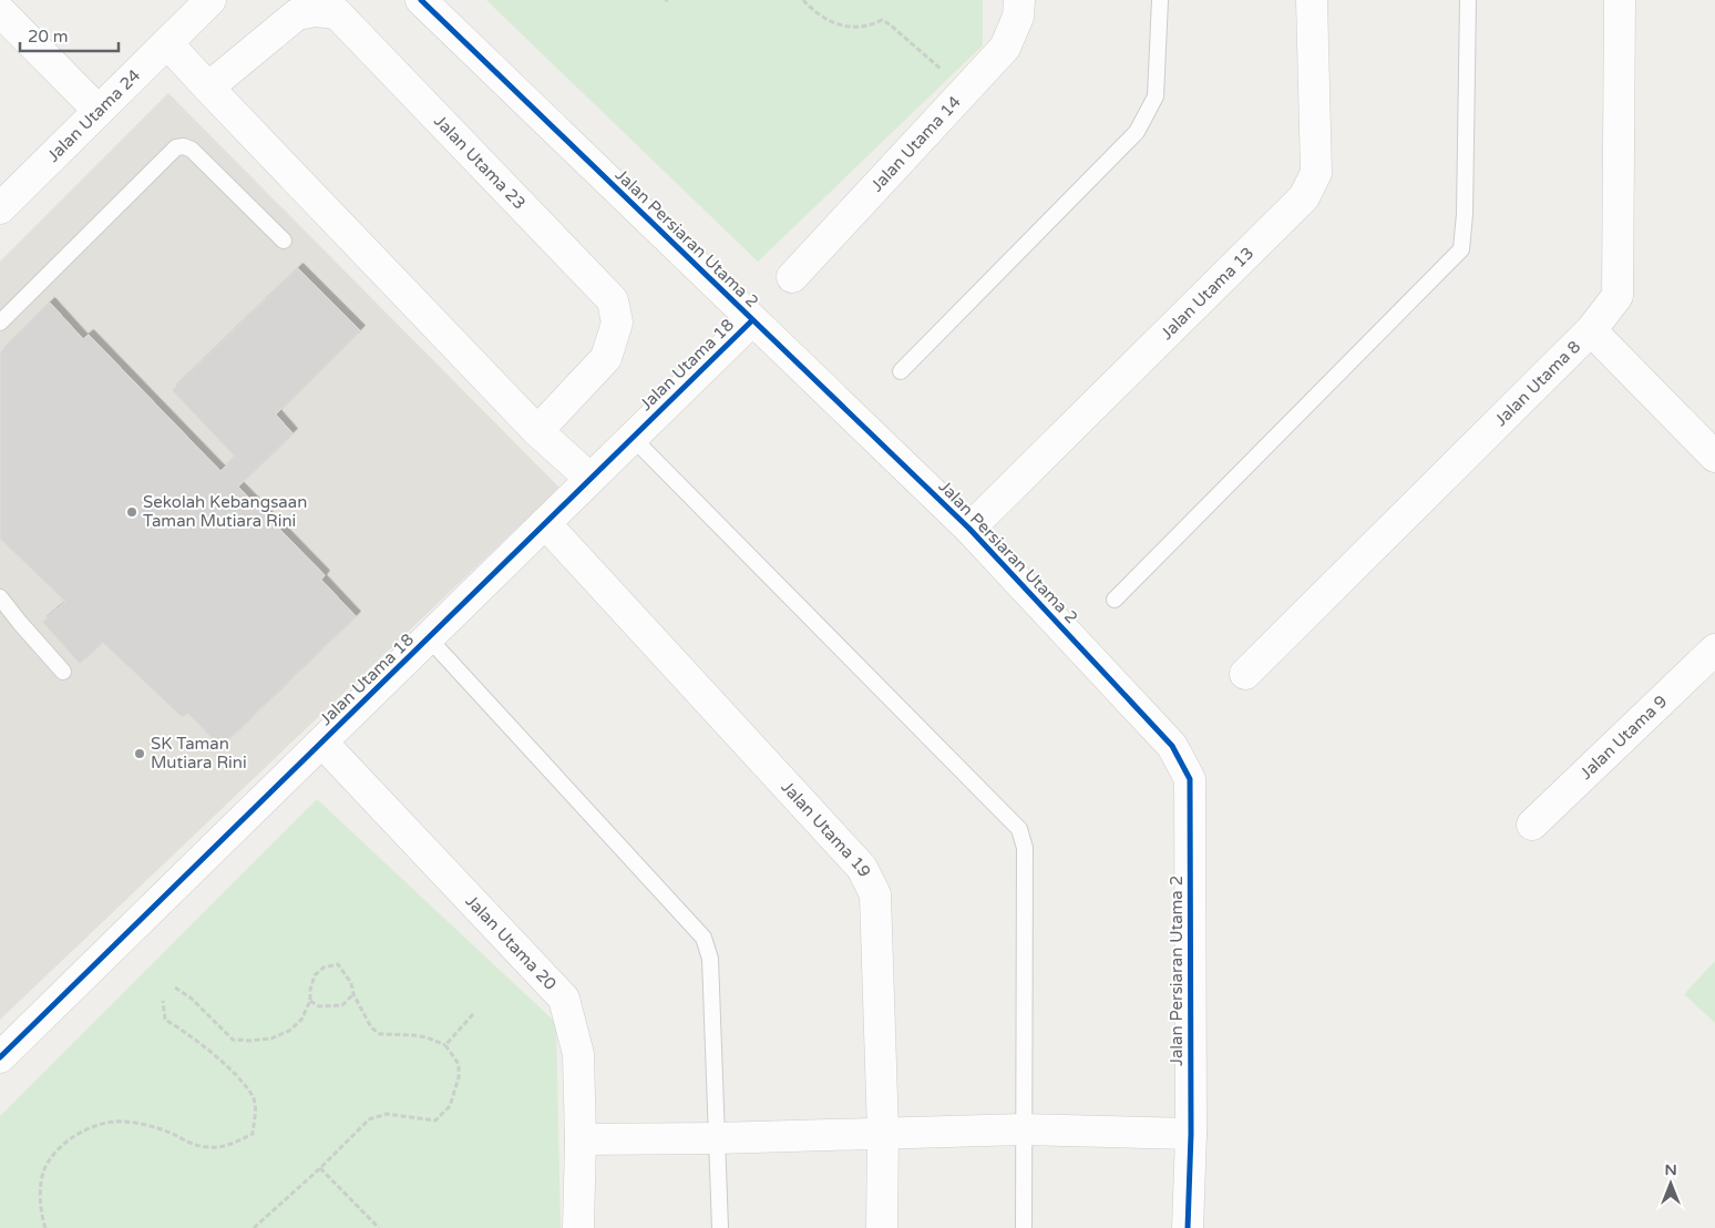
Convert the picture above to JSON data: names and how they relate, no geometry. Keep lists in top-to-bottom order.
{
  "streets": {
    "street": [
      "Jalan Utama 24",
      "Jalan Utama 14",
      "Jalan Utama 23",
      "Jalan Persiaran Utama 2",
      "Jalan Utama 13",
      "Jalan Utama 18",
      "Jalan Utama 8",
      "Jalan Utama 9",
      "Jalan Utama 19",
      "Jalan Utama 20"
    ]
  },
  "crossings": [
    ["Jalan Persiaran Utama 2", "Jalan Utama 13"],
    ["Jalan Persiaran Utama 2", "Jalan Utama 18"],
    ["Jalan Utama 18", "Jalan Utama 19"],
    ["Jalan Utama 18", "Jalan Utama 20"]
  ],
  "places": ["Sekolah Kebangsaan Taman Mutiara Rini", "SK Taman Mutiara Rini"],
  "scale_bar": "20 m",
  "north": "top"
}
